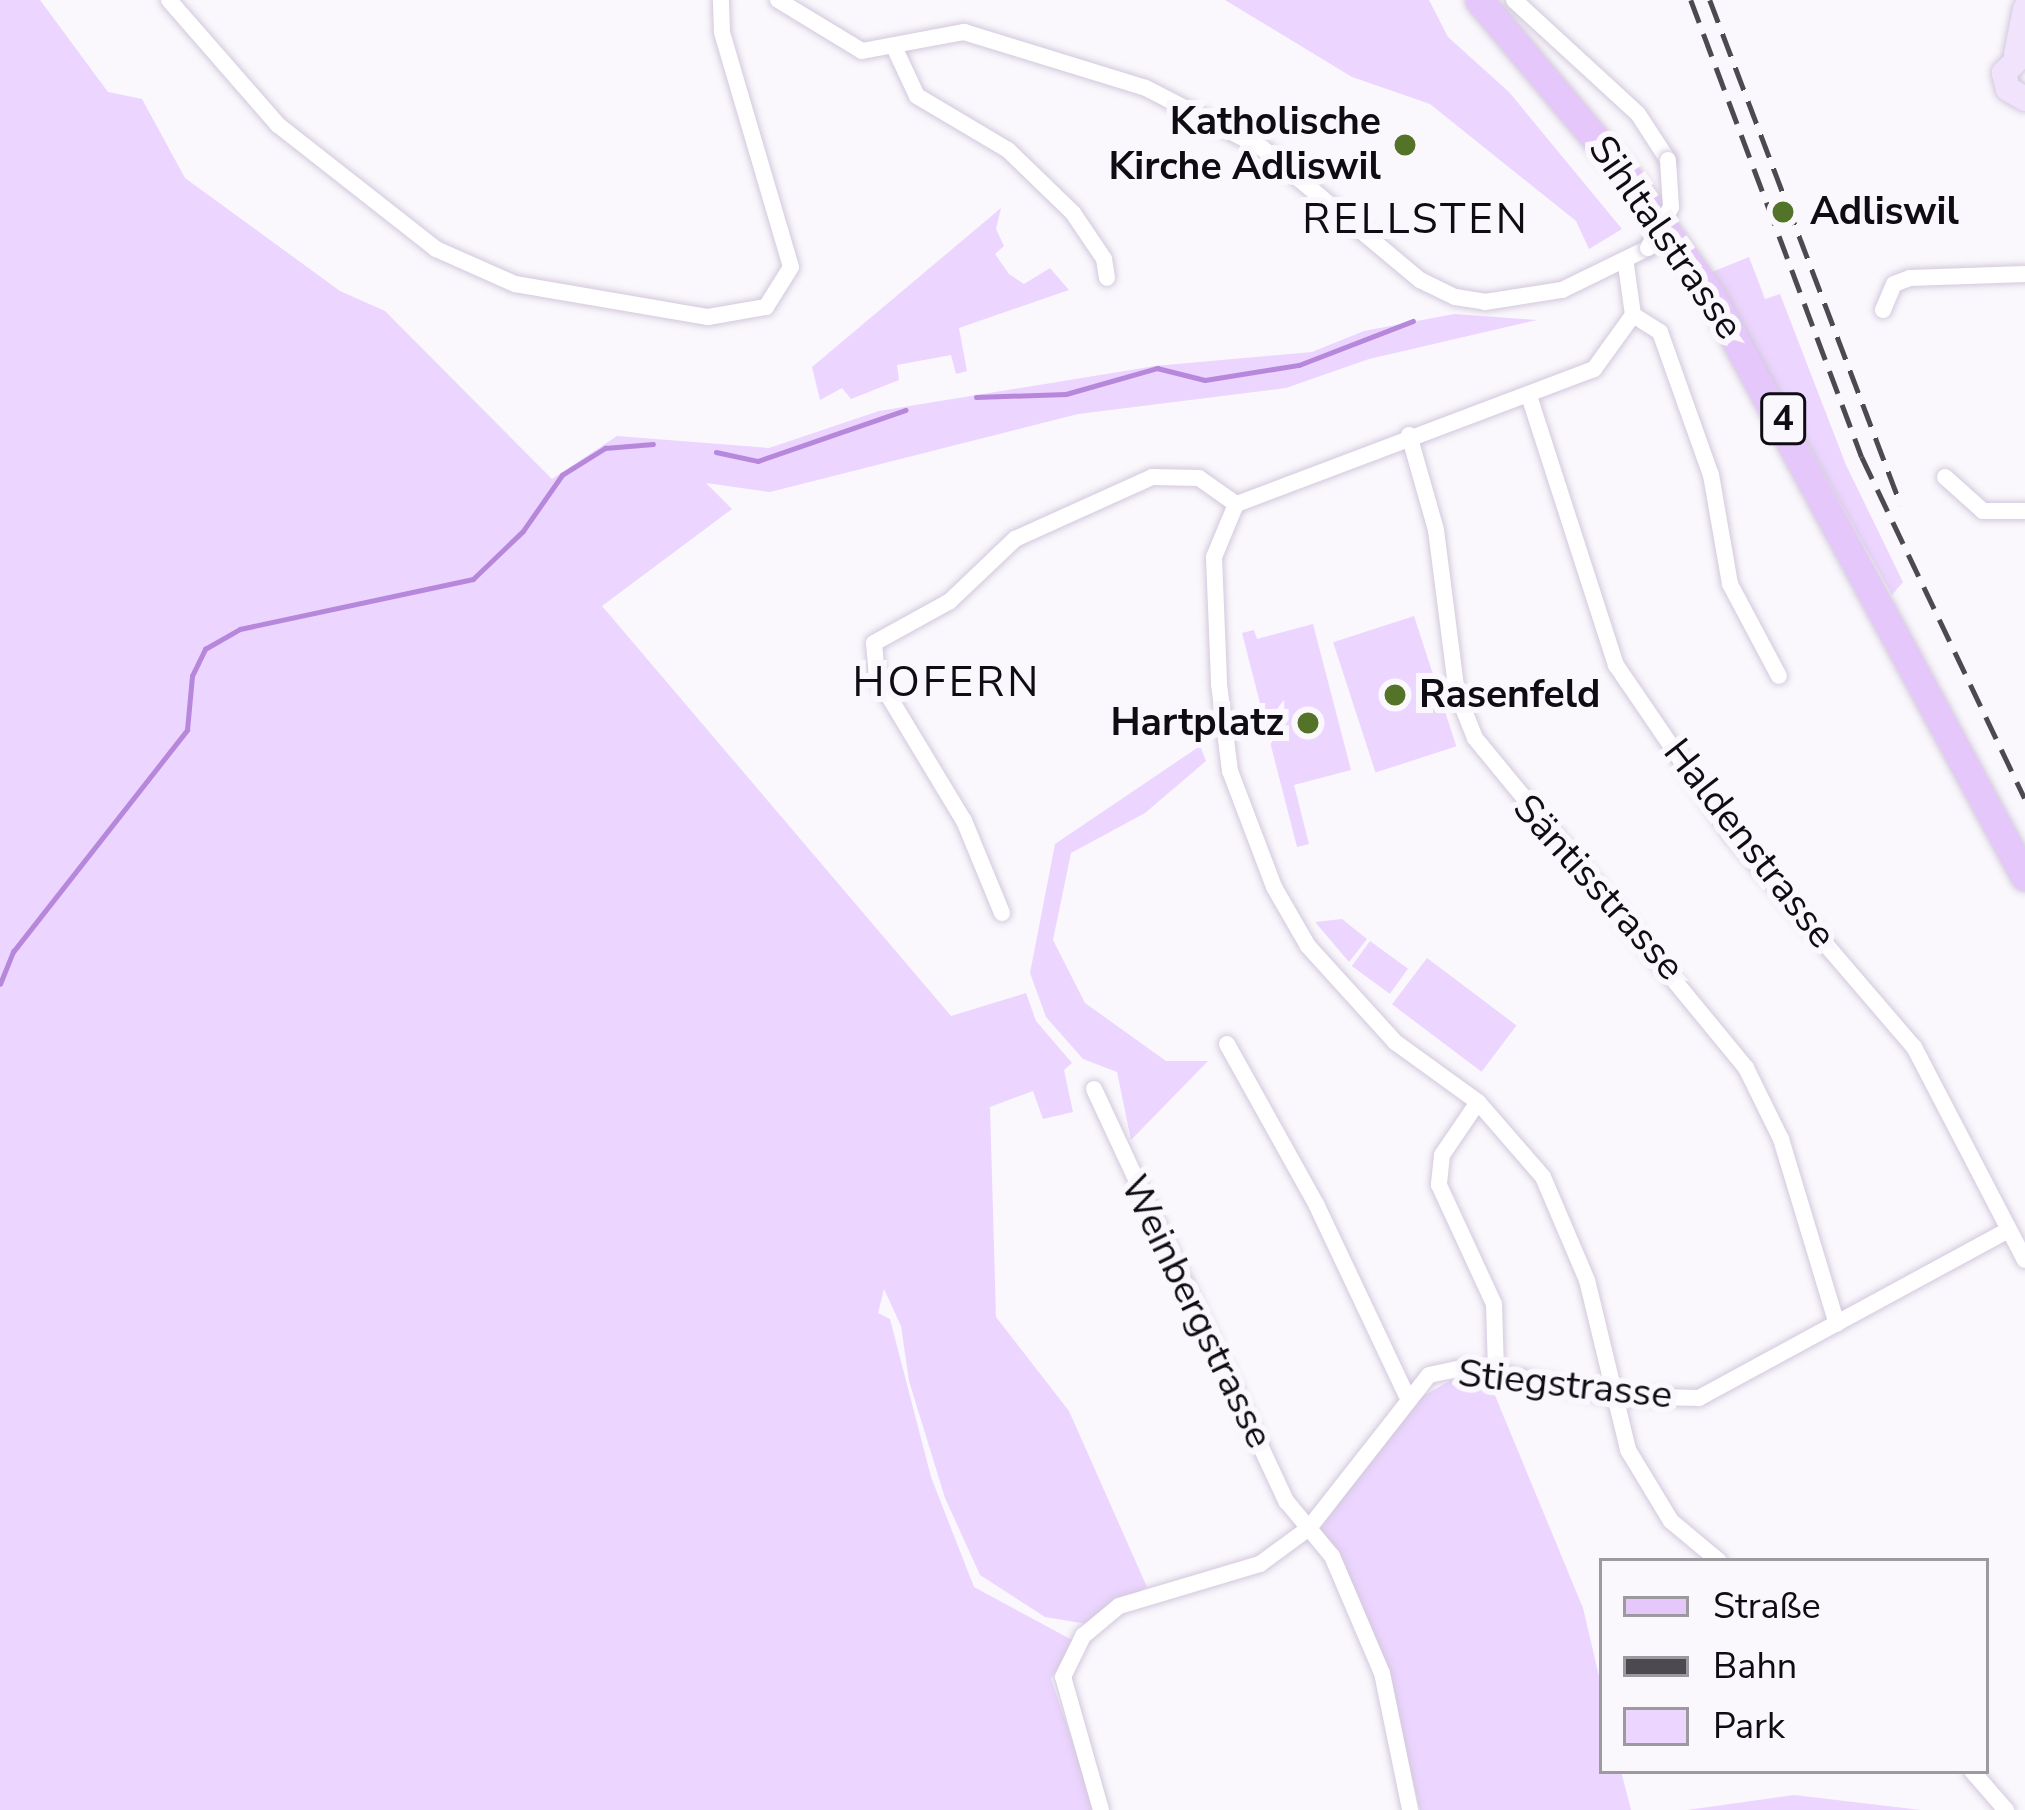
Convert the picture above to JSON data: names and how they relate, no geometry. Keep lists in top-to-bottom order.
{
  "streets": {
    "main road": ["Sihltalstrasse", "4"],
    "street": [
      "Haldenstrasse",
      "Säntisstrasse",
      "Weinbergstrasse",
      "Stiegstrasse"
    ]
  },
  "crossings": [
    ["Haldenstrasse", "Stiegstrasse"],
    ["Säntisstrasse", "Stiegstrasse"],
    ["Weinbergstrasse", "Stiegstrasse"]
  ],
  "districts": ["RELLSTEN", "HOFERN"],
  "places": [
    "Katholische Kirche Adliswil",
    "Adliswil",
    "Rasenfeld",
    "Hartplatz"
  ],
  "legend": ["Straße", "Bahn", "Park"]
}
